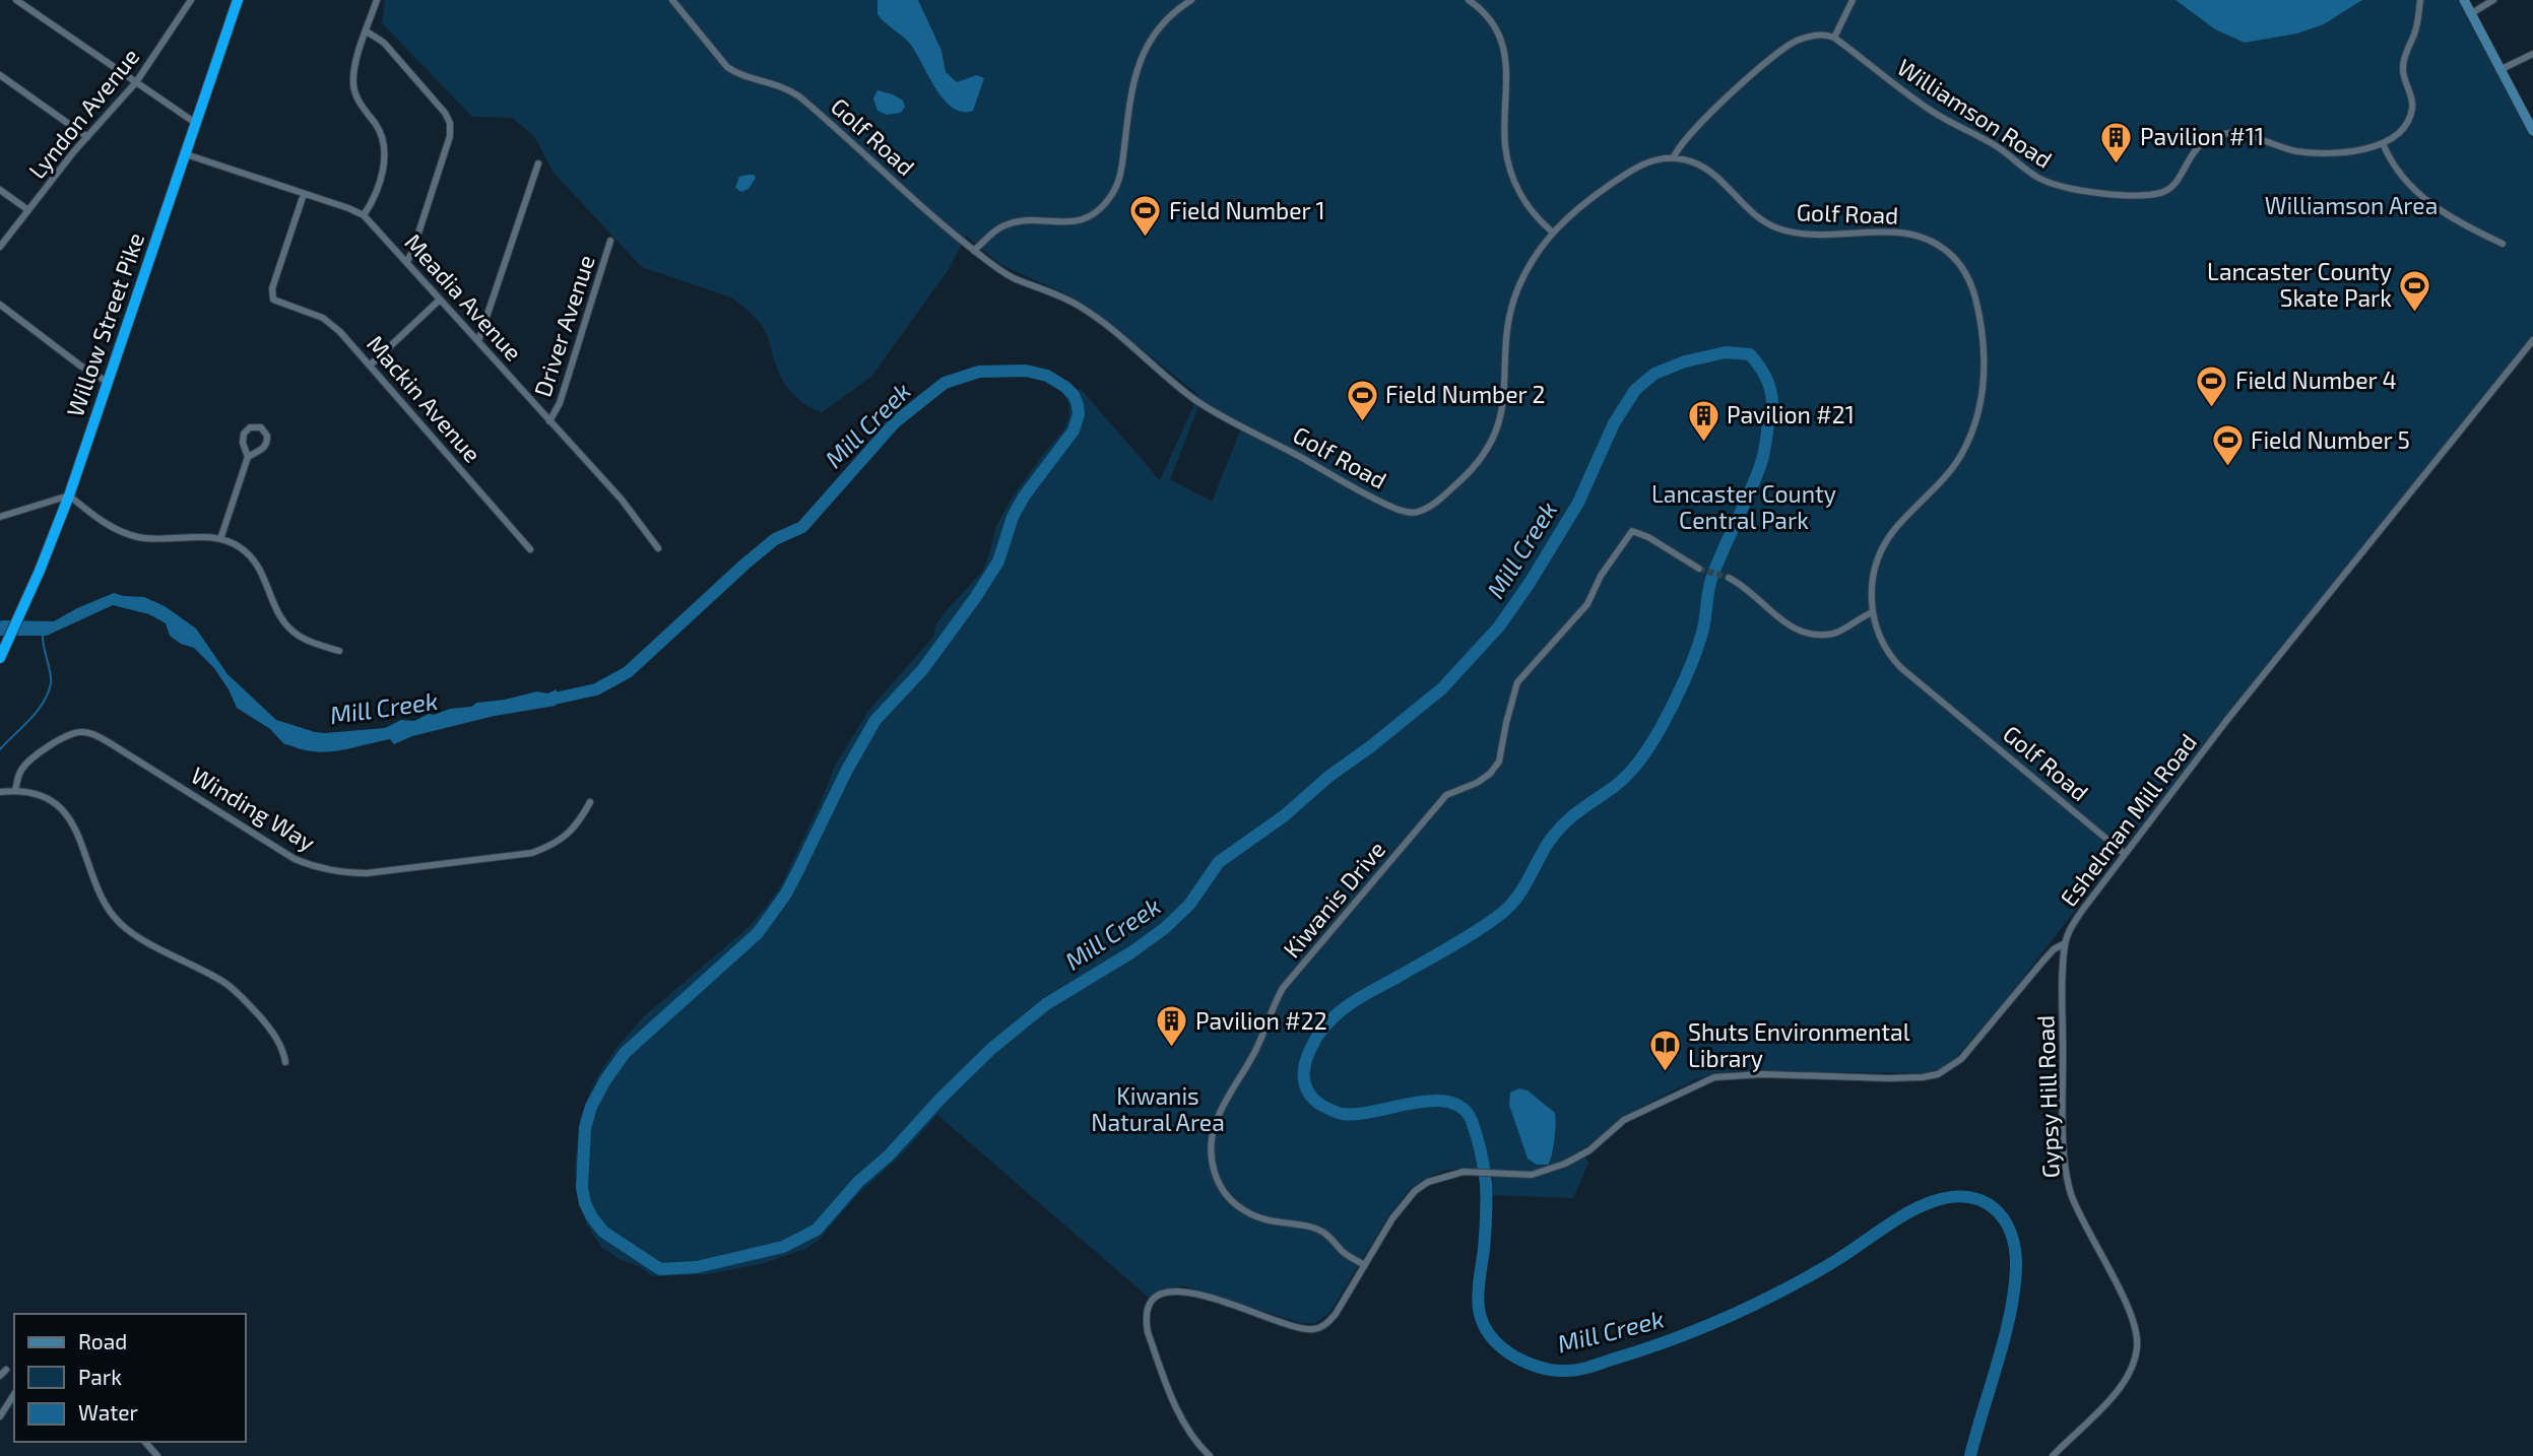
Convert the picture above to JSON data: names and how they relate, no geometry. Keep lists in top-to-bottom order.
{
  "streets": {
    "highway": ["Willow Street Pike"],
    "street": [
      "Lyndon Avenue",
      "Williamson Road",
      "Golf Road",
      "Meadia Avenue",
      "Driver Avenue",
      "Mackin Avenue",
      "Winding Way",
      "Eshelman Mill Road",
      "Kiwanis Drive",
      "Gypsy Hill Road"
    ]
  },
  "crossings": [
    ["Golf Road", "Eshelman Mill Road"],
    ["Meadia Avenue", "Willow Street Pike"],
    ["Meadia Avenue", "Driver Avenue"],
    ["Meadia Avenue", "Mackin Avenue"],
    ["Eshelman Mill Road", "Kiwanis Drive"],
    ["Eshelman Mill Road", "Gypsy Hill Road"]
  ],
  "water": ["Mill Creek"],
  "parks": ["Williamson Area", "Lancaster County Central Park", "Kiwanis Natural Area"],
  "places": {
    "building": ["Pavilion #11", "Pavilion #21", "Pavilion #22"],
    "sports": [
      "Field Number 1",
      "Lancaster County Skate Park",
      "Field Number 4",
      "Field Number 2",
      "Field Number 5"
    ],
    "library": ["Shuts Environmental Library"]
  },
  "legend": ["Road", "Park", "Water"]
}
